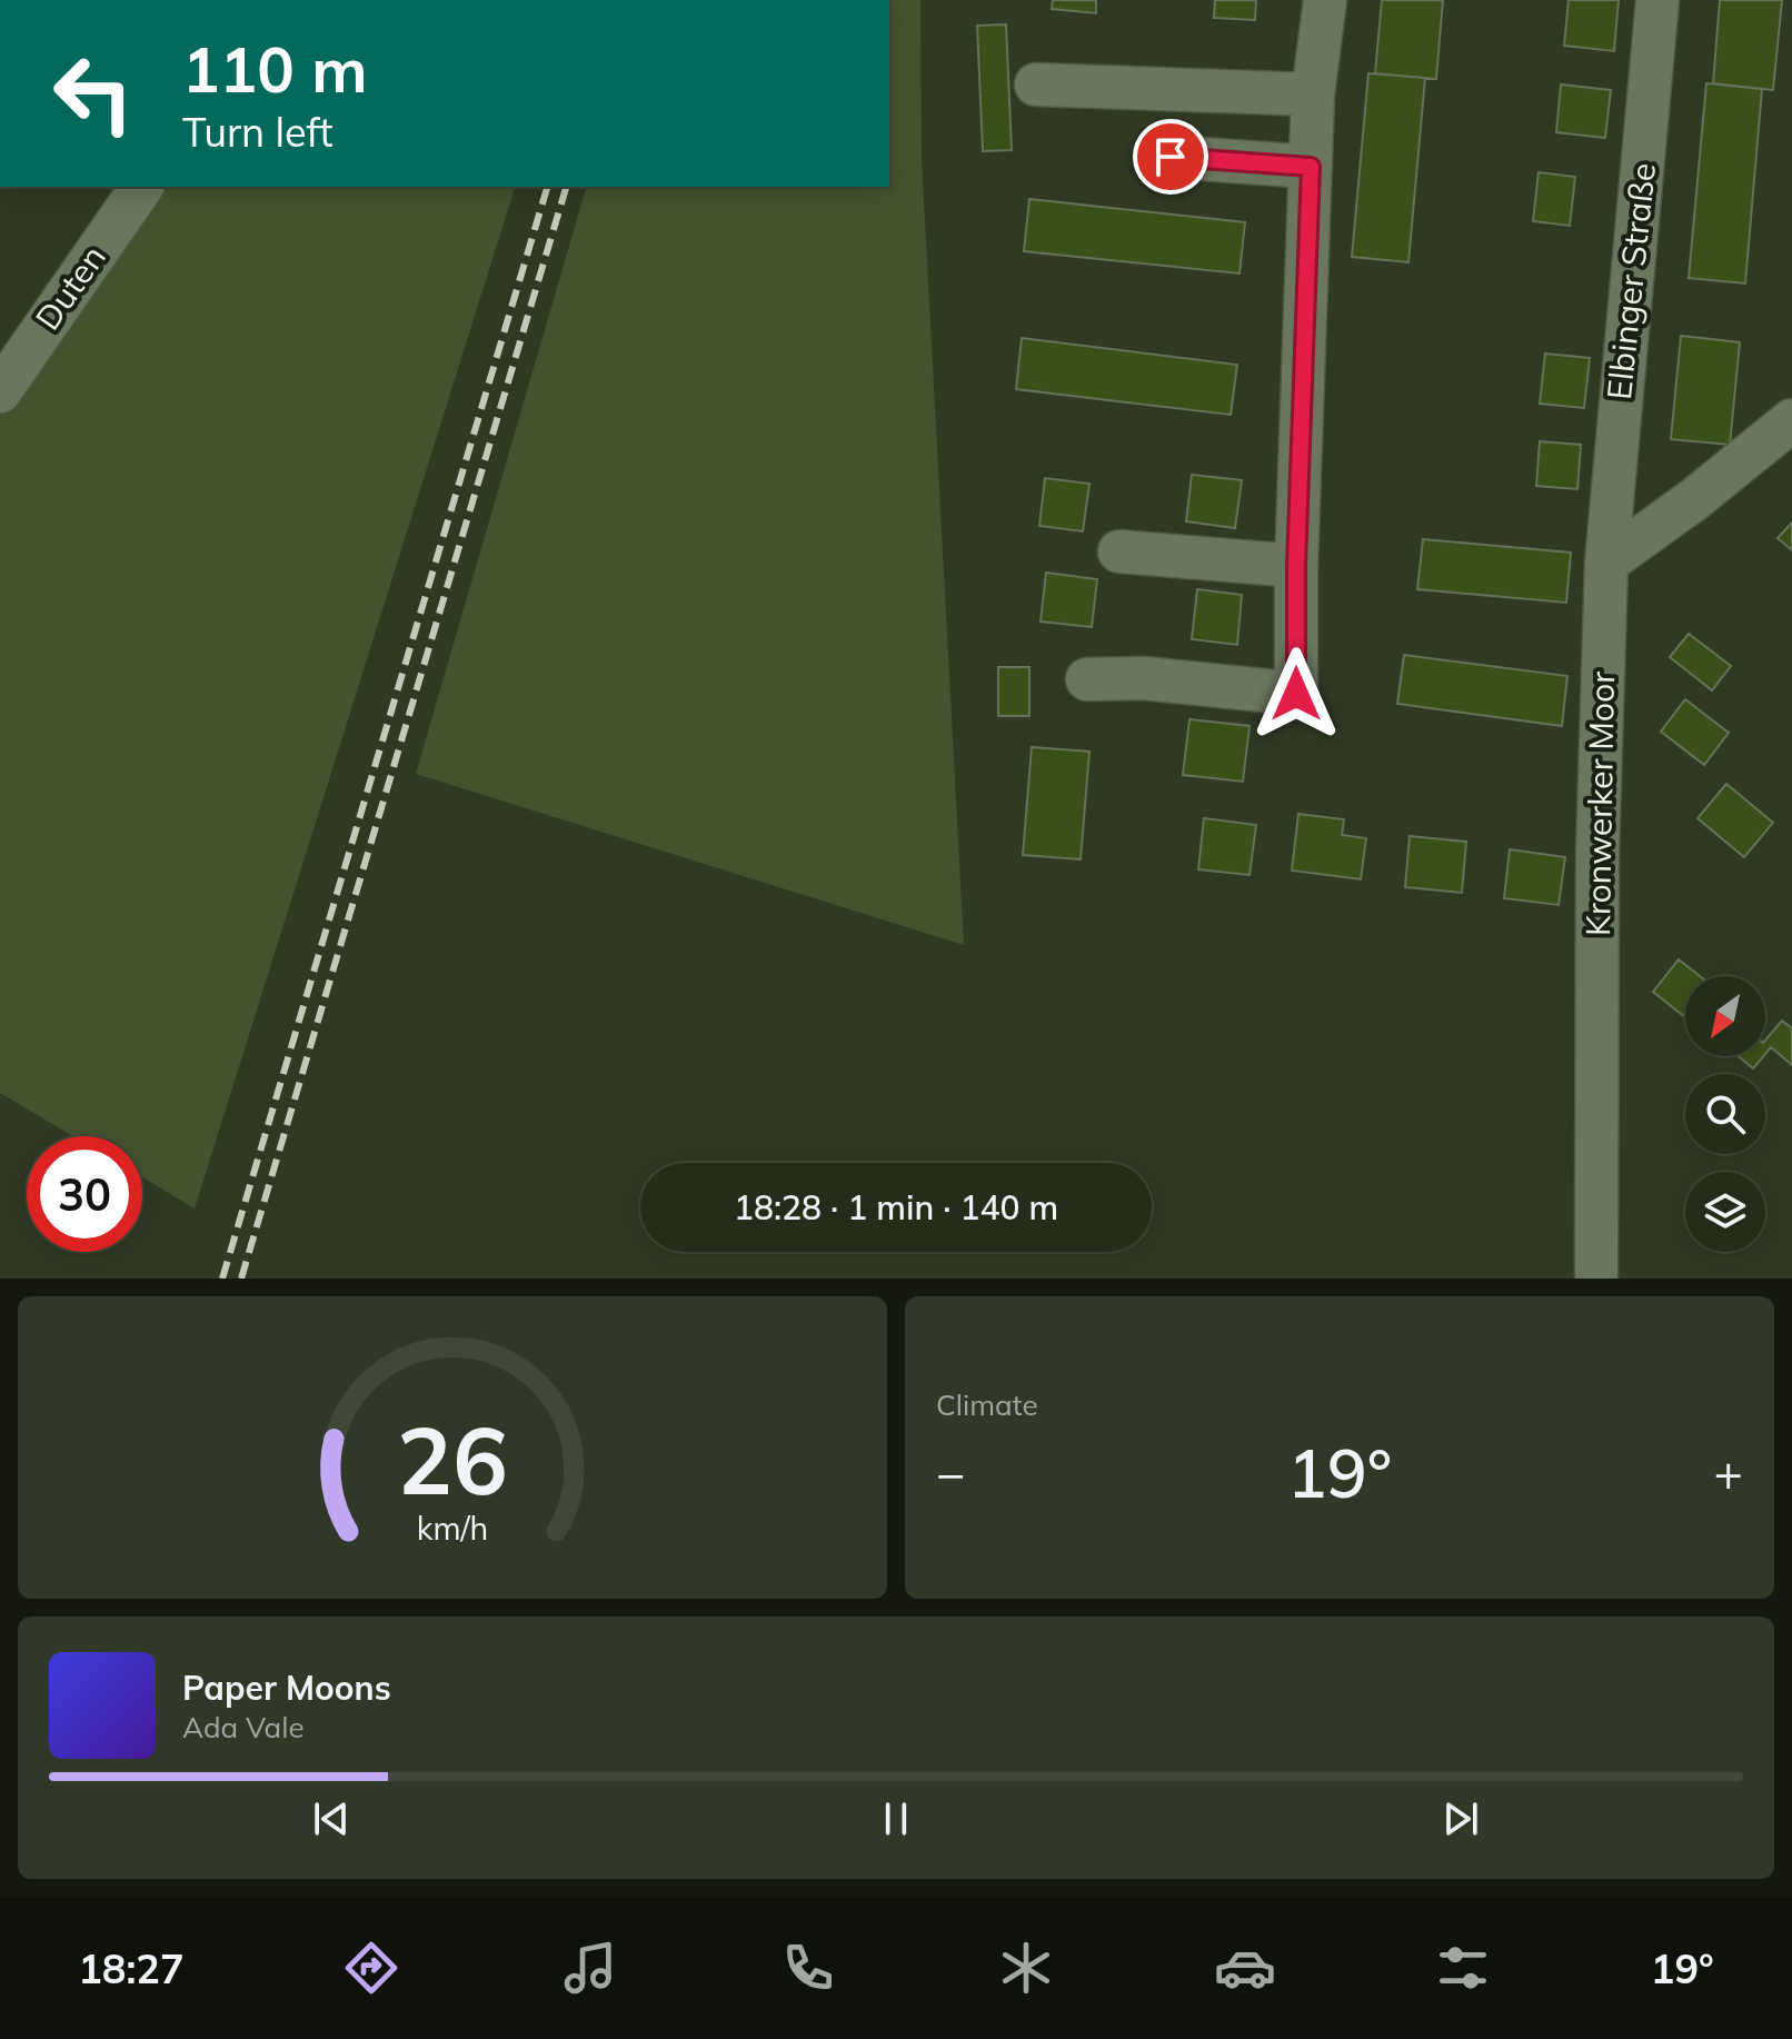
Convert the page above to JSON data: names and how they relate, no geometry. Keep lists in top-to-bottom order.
{
  "streets": {
    "street": ["Elbinger Straße", "Duten", "Kronwerker Moor"]
  },
  "crossings": [
    ["Elbinger Straße", "Kronwerker Moor"]
  ],
  "north": "bottom left",
  "page": {
    "turn": ["110 m", "Turn left"],
    "limit": "30",
    "trip": "18:28 · 1 min · 140 m",
    "tile": "Climate",
    "heat": ["−", "19°", "+"],
    "song": ["Paper Moons", "Ada Vale"],
    "tabs": ["18:27", "19°"],
    "gauge": ["26", "km/h"]
  }
}
